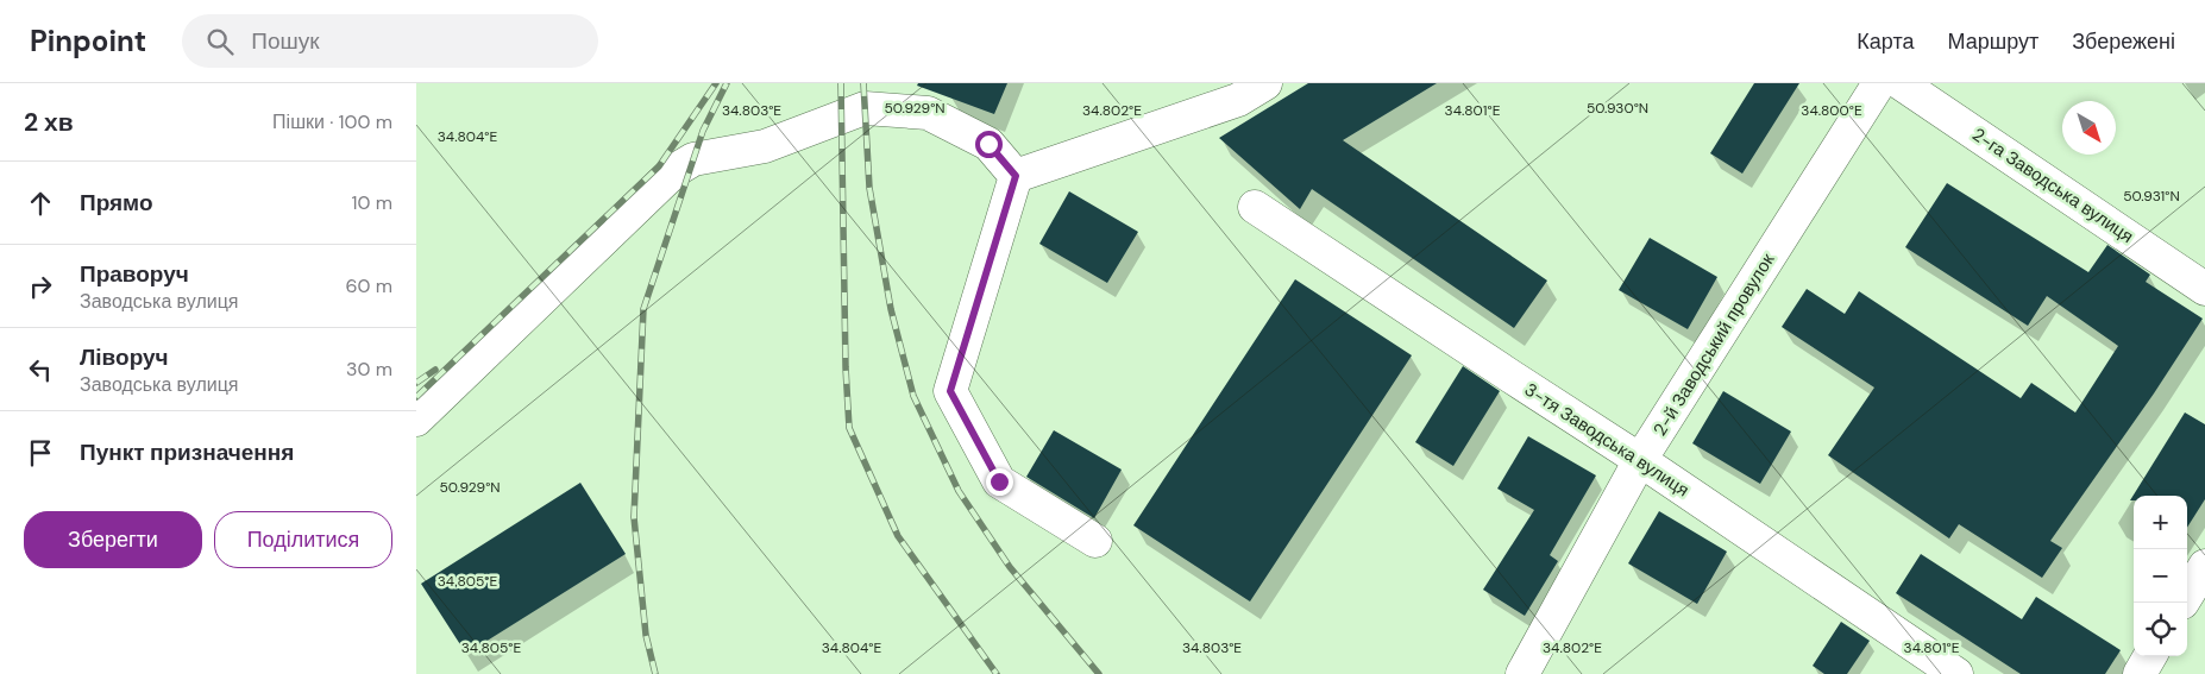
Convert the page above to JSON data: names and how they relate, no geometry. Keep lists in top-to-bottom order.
{
  "streets": {
    "street": ["2-га Заводська вулиця", "2-й Заводський провулок", "3-тя Заводська вулиця"]
  },
  "crossings": [
    ["2-й Заводський провулок", "3-тя Заводська вулиця"]
  ],
  "north": "bottom right",
  "page": {
    "header": "Pinpoint",
    "search": "Пошук",
    "nav": ["Карта", "Маршрут", "Збережені"],
    "heading": ["2 хв", "Пішки · 100 m"],
    "list": [
      ["Прямо", "10 m"],
      ["Праворуч", "Заводська вулиця", "60 m"],
      ["Ліворуч", "Заводська вулиця", "30 m"],
      "Пункт призначення"
    ],
    "buttons": ["Зберегти", "Поділитися"],
    "map_buttons": ["+", "−"]
  },
  "coordinates": [
    "50.930°N",
    "50.929°N",
    "34.803°E",
    "34.800°E",
    "34.802°E",
    "34.801°E",
    "34.804°E",
    "50.931°N",
    "34.805°E"
  ]
}
